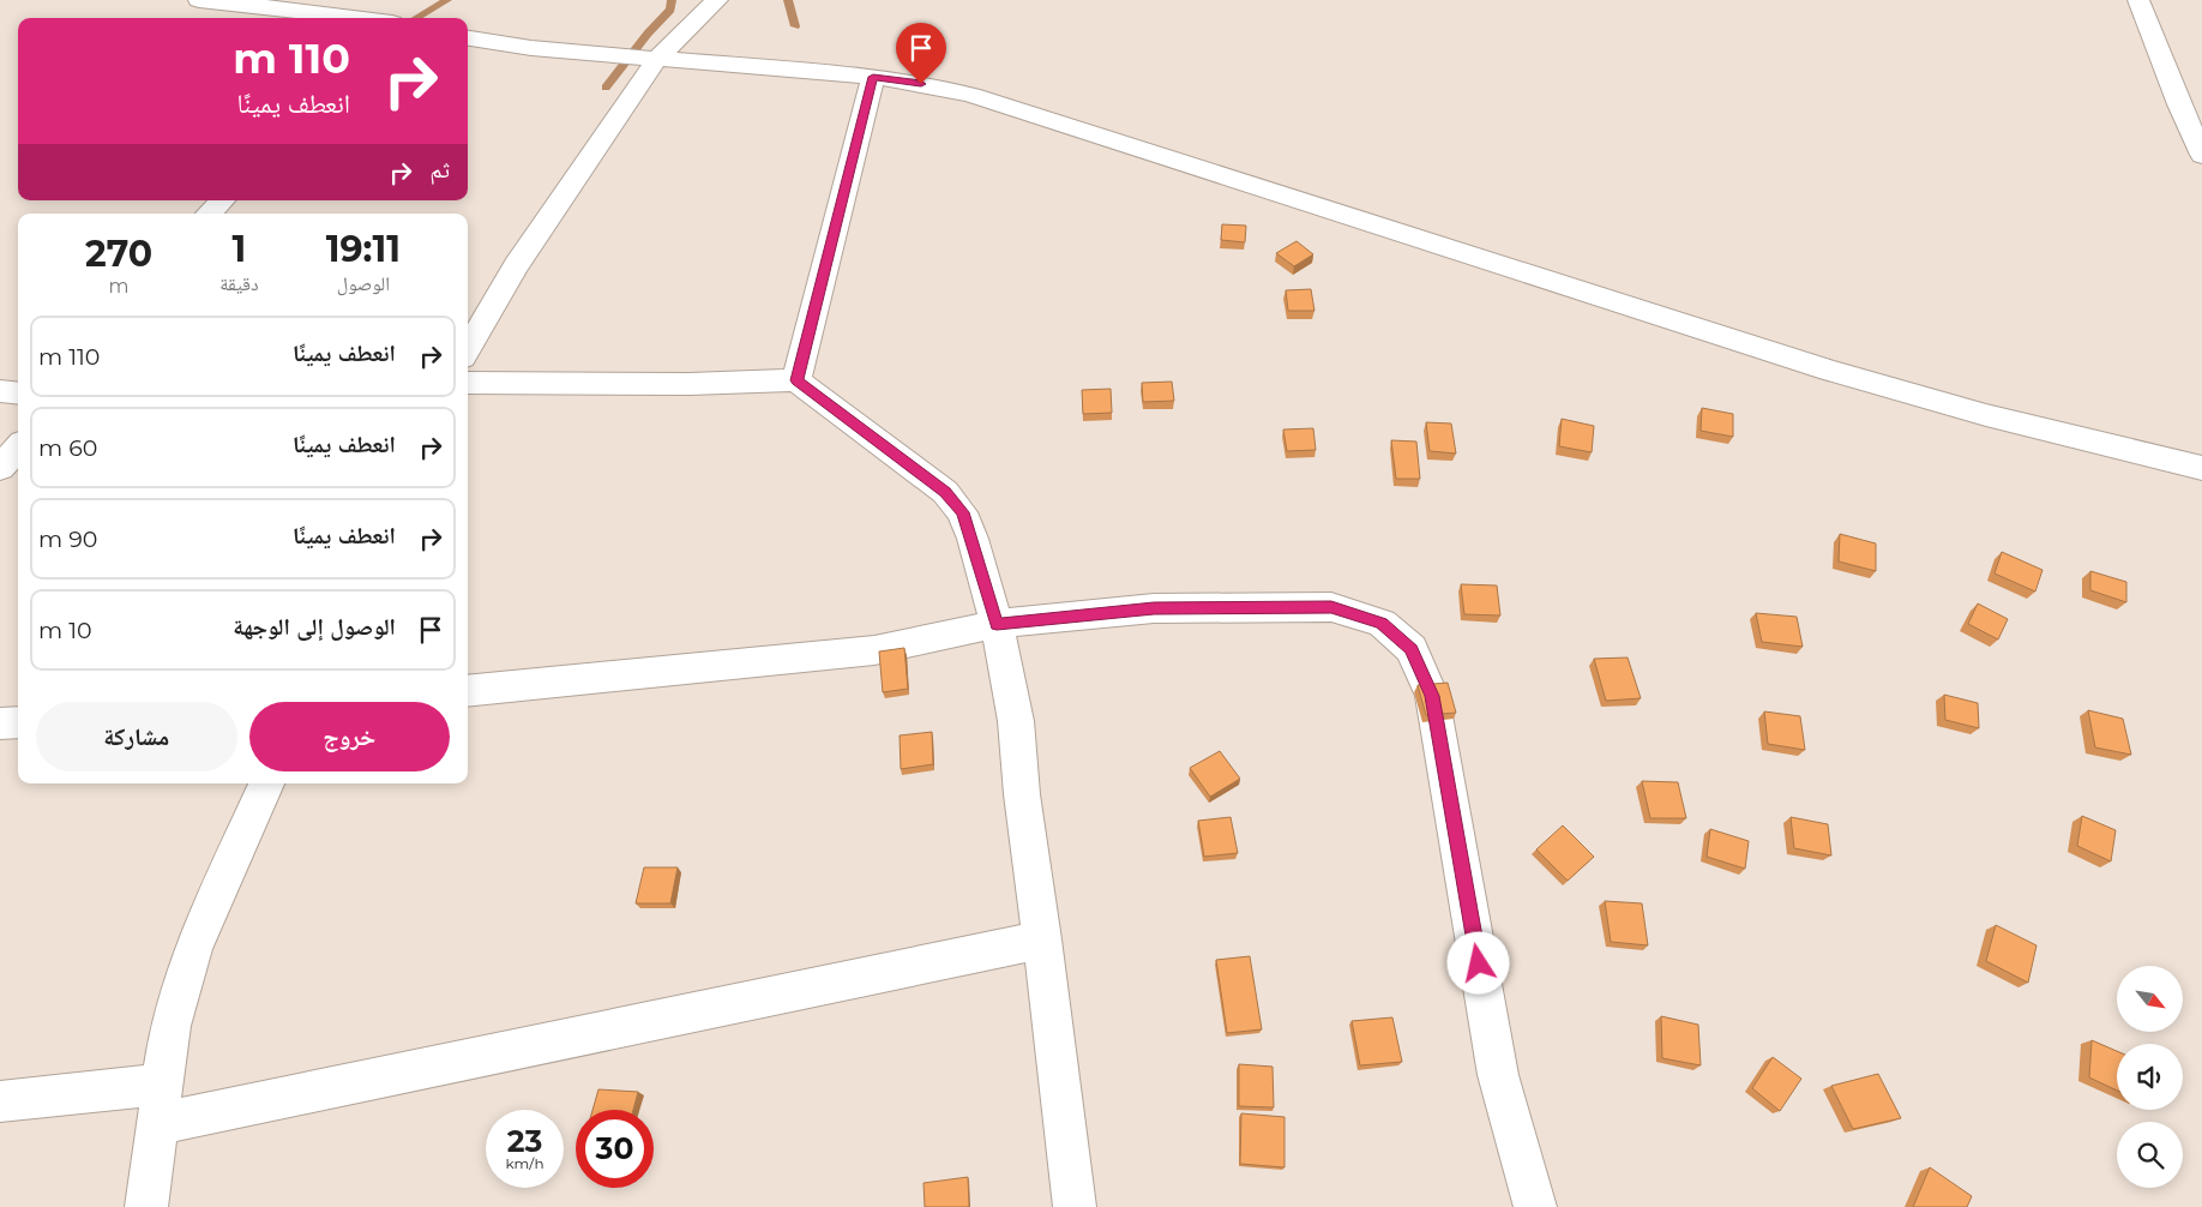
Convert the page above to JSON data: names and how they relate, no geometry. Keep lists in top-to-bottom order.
{
  "north": "bottom right",
  "page": {
    "turn": ["110 m", "انعطف يمينًا"],
    "then": "ثم",
    "eta": [
      "19:11",
      "الوصول",
      "1",
      "دقيقة",
      "270",
      "m"
    ],
    "list": [
      {
        "name": "انعطف يمينًا",
        "value": "110 m"
      },
      {
        "name": "انعطف يمينًا",
        "value": "60 m"
      },
      {
        "name": "انعطف يمينًا",
        "value": "90 m"
      },
      {
        "name": "الوصول إلى الوجهة",
        "value": "10 m"
      }
    ],
    "buttons": ["خروج", "مشاركة"],
    "speed": "23 km/h",
    "limit": "30"
  }
}
